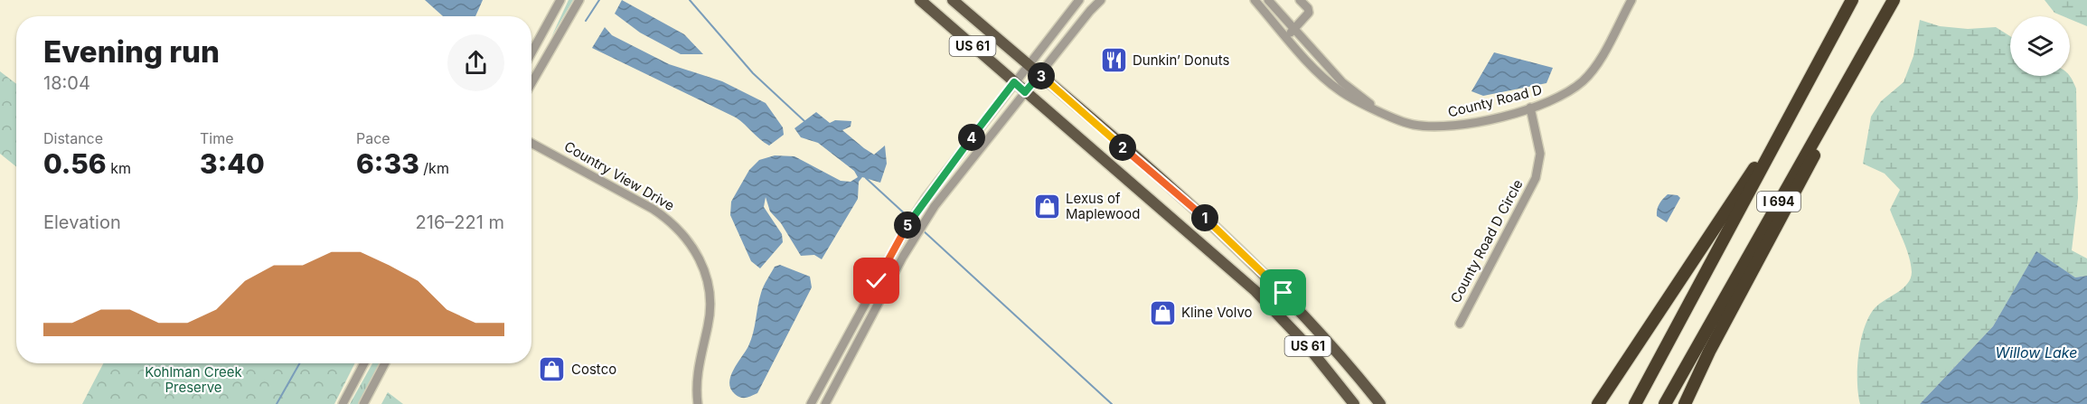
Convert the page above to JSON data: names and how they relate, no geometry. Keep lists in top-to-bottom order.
{
  "streets": {
    "highway": ["I 694"],
    "main road": ["US 61"],
    "street": ["County Road D", "Country View Drive", "County Road D Circle"]
  },
  "crossings": [
    ["County Road D", "County Road D Circle"]
  ],
  "water": ["Willow Lake"],
  "parks": ["Kohlman Creek Preserve"],
  "places": {
    "restaurant": ["Dunkin’ Donuts"],
    "shop": ["Lexus of Maplewood", "Kline Volvo", "Costco"]
  },
  "page": {
    "heading": ["Evening run", "18:04"],
    "pins": [
      "3",
      "4",
      "2",
      "1",
      "5"
    ],
    "stats": [
      ["Distance", "0.56 km"],
      ["Time", "3:40"],
      ["Pace", "6:33 /km"]
    ],
    "chart": ["Elevation", "216–221 m"]
  }
}
